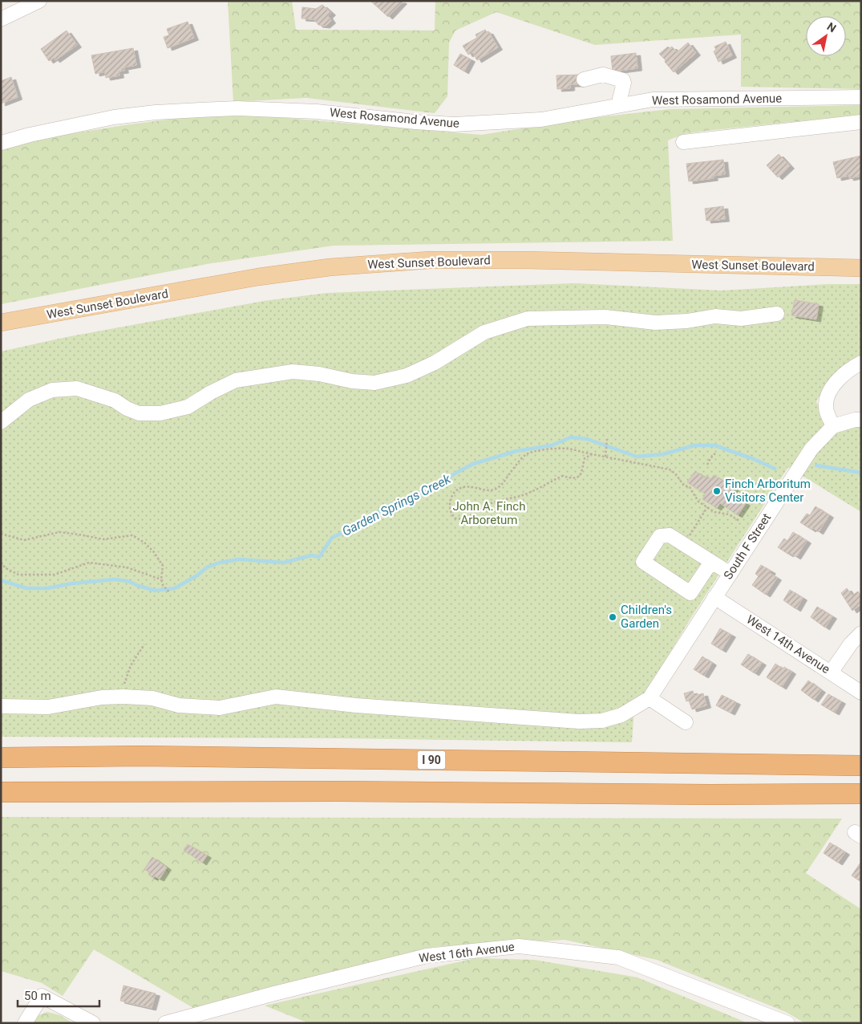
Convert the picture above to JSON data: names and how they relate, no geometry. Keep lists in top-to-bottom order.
{
  "streets": {
    "highway": ["I 90"],
    "main road": ["West Sunset Boulevard"],
    "street": [
      "West Rosamond Avenue",
      "South F Street",
      "West 14th Avenue",
      "West 16th Avenue"
    ]
  },
  "crossings": [
    ["South F Street", "West 14th Avenue"]
  ],
  "water": ["Garden Springs Creek"],
  "parks": ["John A. Finch Arboretum"],
  "places": ["Finch Arboritum Visitors Center", "Children's Garden"],
  "scale_bar": "50 m",
  "north": "top right"
}
